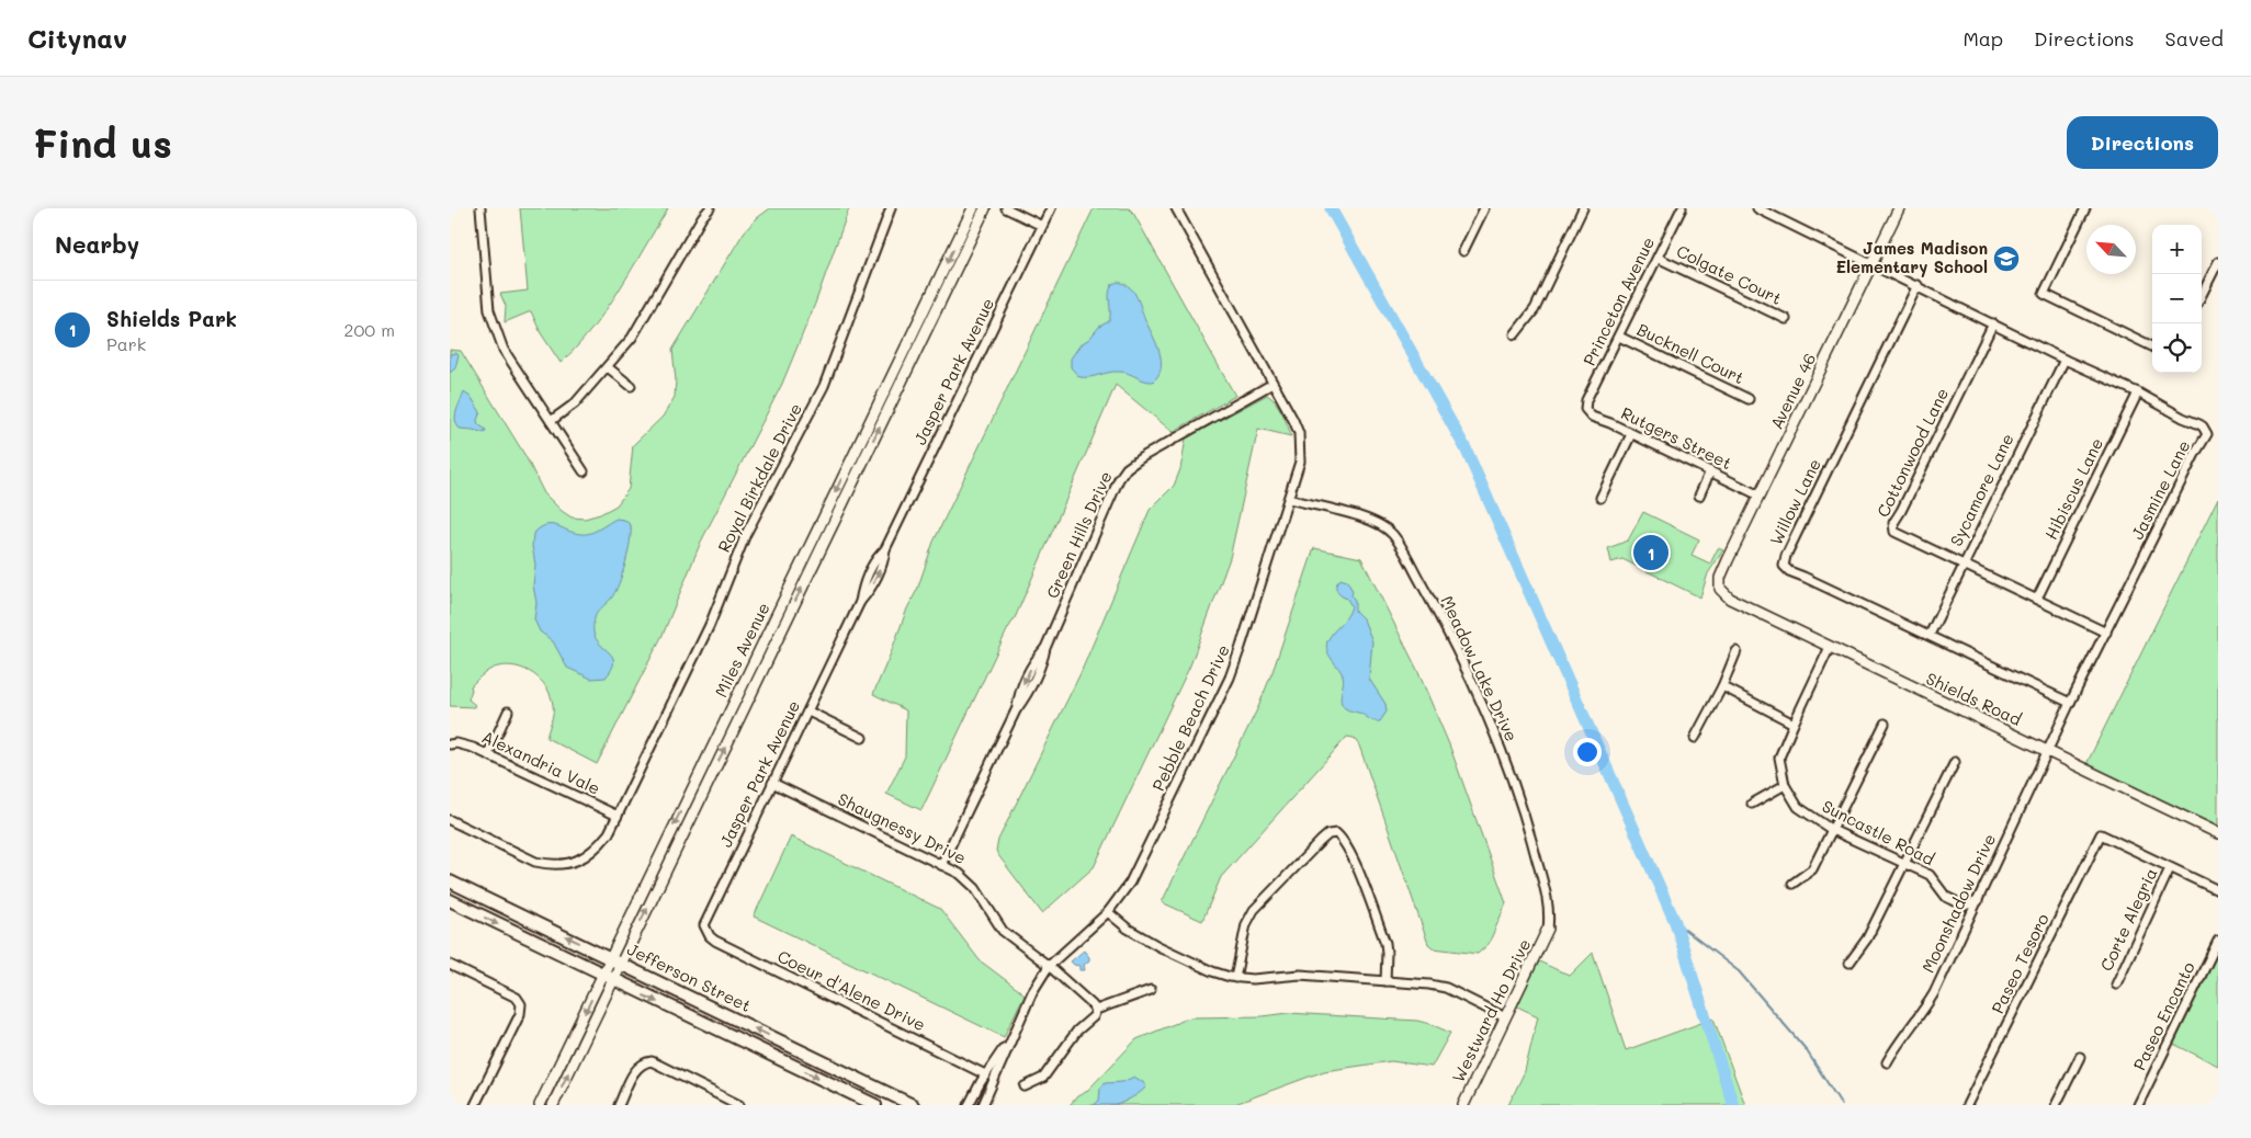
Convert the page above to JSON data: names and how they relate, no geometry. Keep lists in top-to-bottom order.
{
  "streets": {
    "main road": ["Jefferson Street"],
    "street": [
      "Colgate Court",
      "Princeton Avenue",
      "Bucknell Court",
      "Jasper Park Avenue",
      "Avenue 46",
      "Rutgers Street",
      "Cottonwood Lane",
      "Royal Birkdale Drive",
      "Hibiscus Lane",
      "Sycamore Lane",
      "Jasmine Lane",
      "Willow Lane",
      "Green Hills Drive",
      "Miles Avenue",
      "Meadow Lake Drive",
      "Shields Road",
      "Pebble Beach Drive",
      "Alexandria Vale",
      "Shaugnessy Drive",
      "Suncastle Road",
      "Moonshadow Drive",
      "Corte Alegria",
      "Paseo Tesoro",
      "Coeur d'Alene Drive",
      "Westward Ho Drive",
      "Paseo Encanto"
    ]
  },
  "crossings": [
    ["Colgate Court", "Princeton Avenue"],
    ["Princeton Avenue", "Bucknell Court"],
    ["Princeton Avenue", "Rutgers Street"],
    ["Jasper Park Avenue", "Shaugnessy Drive"],
    ["Jasper Park Avenue", "Coeur d'Alene Drive"],
    ["Avenue 46", "Rutgers Street"],
    ["Avenue 46", "Jasmine Lane"],
    ["Avenue 46", "Shields Road"],
    ["Cottonwood Lane", "Hibiscus Lane"],
    ["Cottonwood Lane", "Sycamore Lane"],
    ["Cottonwood Lane", "Jasmine Lane"],
    ["Royal Birkdale Drive", "Alexandria Vale"],
    ["Hibiscus Lane", "Jasmine Lane"],
    ["Sycamore Lane", "Jasmine Lane"],
    ["Sycamore Lane", "Willow Lane"],
    ["Jasmine Lane", "Willow Lane"],
    ["Jasmine Lane", "Shields Road"],
    ["Jasmine Lane", "Moonshadow Drive"],
    ["Green Hills Drive", "Pebble Beach Drive"],
    ["Green Hills Drive", "Shaugnessy Drive"],
    ["Miles Avenue", "Jefferson Street"],
    ["Meadow Lake Drive", "Pebble Beach Drive"],
    ["Meadow Lake Drive", "Westward Ho Drive"],
    ["Shields Road", "Suncastle Road"],
    ["Shields Road", "Moonshadow Drive"],
    ["Pebble Beach Drive", "Shaugnessy Drive"],
    ["Suncastle Road", "Moonshadow Drive"],
    ["Corte Alegria", "Paseo Tesoro"]
  ],
  "places": {
    "school or university": ["James Madison Elementary School"]
  },
  "north": "top left",
  "page": {
    "header": "Citynav",
    "nav": ["Map", "Directions", "Saved"],
    "buttons": "Directions",
    "title": "Find us",
    "heading": "Nearby",
    "map_buttons": ["+", "−"],
    "list": [
      {
        "mark": "1",
        "name": "Shields Park",
        "note": "Park",
        "value": "200 m"
      }
    ],
    "pins": "1"
  }
}
